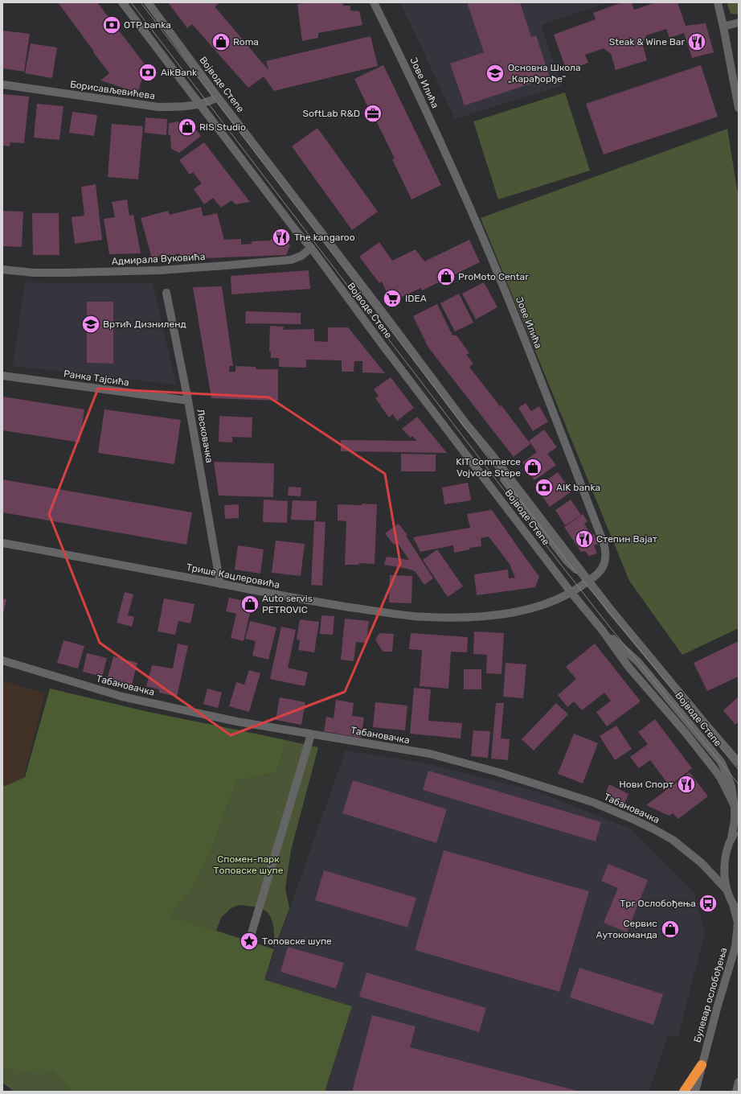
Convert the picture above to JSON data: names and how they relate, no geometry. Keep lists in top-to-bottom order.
{
  "streets": {
    "street": [
      "Јове Илића",
      "Војводе Степе",
      "Борисављевићева",
      "Адмирала Вуковића",
      "Ранка Тајсића",
      "Лесковачка",
      "Трише Кацлеровића",
      "Табановачка",
      "Булевар ослобођења"
    ]
  },
  "crossings": [
    ["Јове Илића", "Војводе Степе"],
    ["Јове Илића", "Трише Кацлеровића"],
    ["Војводе Степе", "Борисављевићева"],
    ["Војводе Степе", "Адмирала Вуковића"],
    ["Војводе Степе", "Трише Кацлеровића"],
    ["Војводе Степе", "Булевар ослобођења"],
    ["Ранка Тајсића", "Лесковачка"],
    ["Лесковачка", "Трише Кацлеровића"],
    ["Табановачка", "Булевар ослобођења"]
  ],
  "parks": ["Спомен-парк Топовске шупе"],
  "places": {
    "bank": ["OTP banka", "AikBank", "AIK banka"],
    "shop": [
      "Roma",
      "RIS Studio",
      "ProMoto Centar",
      "KIT Commerce Vojvode Stepe",
      "Auto servis PETROVIC",
      "Сервис Аутокоманда"
    ],
    "restaurant": [
      "Steak & Wine Bar",
      "The kangaroo",
      "Степин Вајат",
      "Нови Спорт"
    ],
    "school or university": ["Основна Школа „Карађорђе”", "Вртић Дизниленд"],
    "office": ["SoftLab R&D"],
    "supermarket": ["IDEA"],
    "bus stop": ["Трг Ослобођења"],
    "place": ["Топовске шупе"]
  }
}
